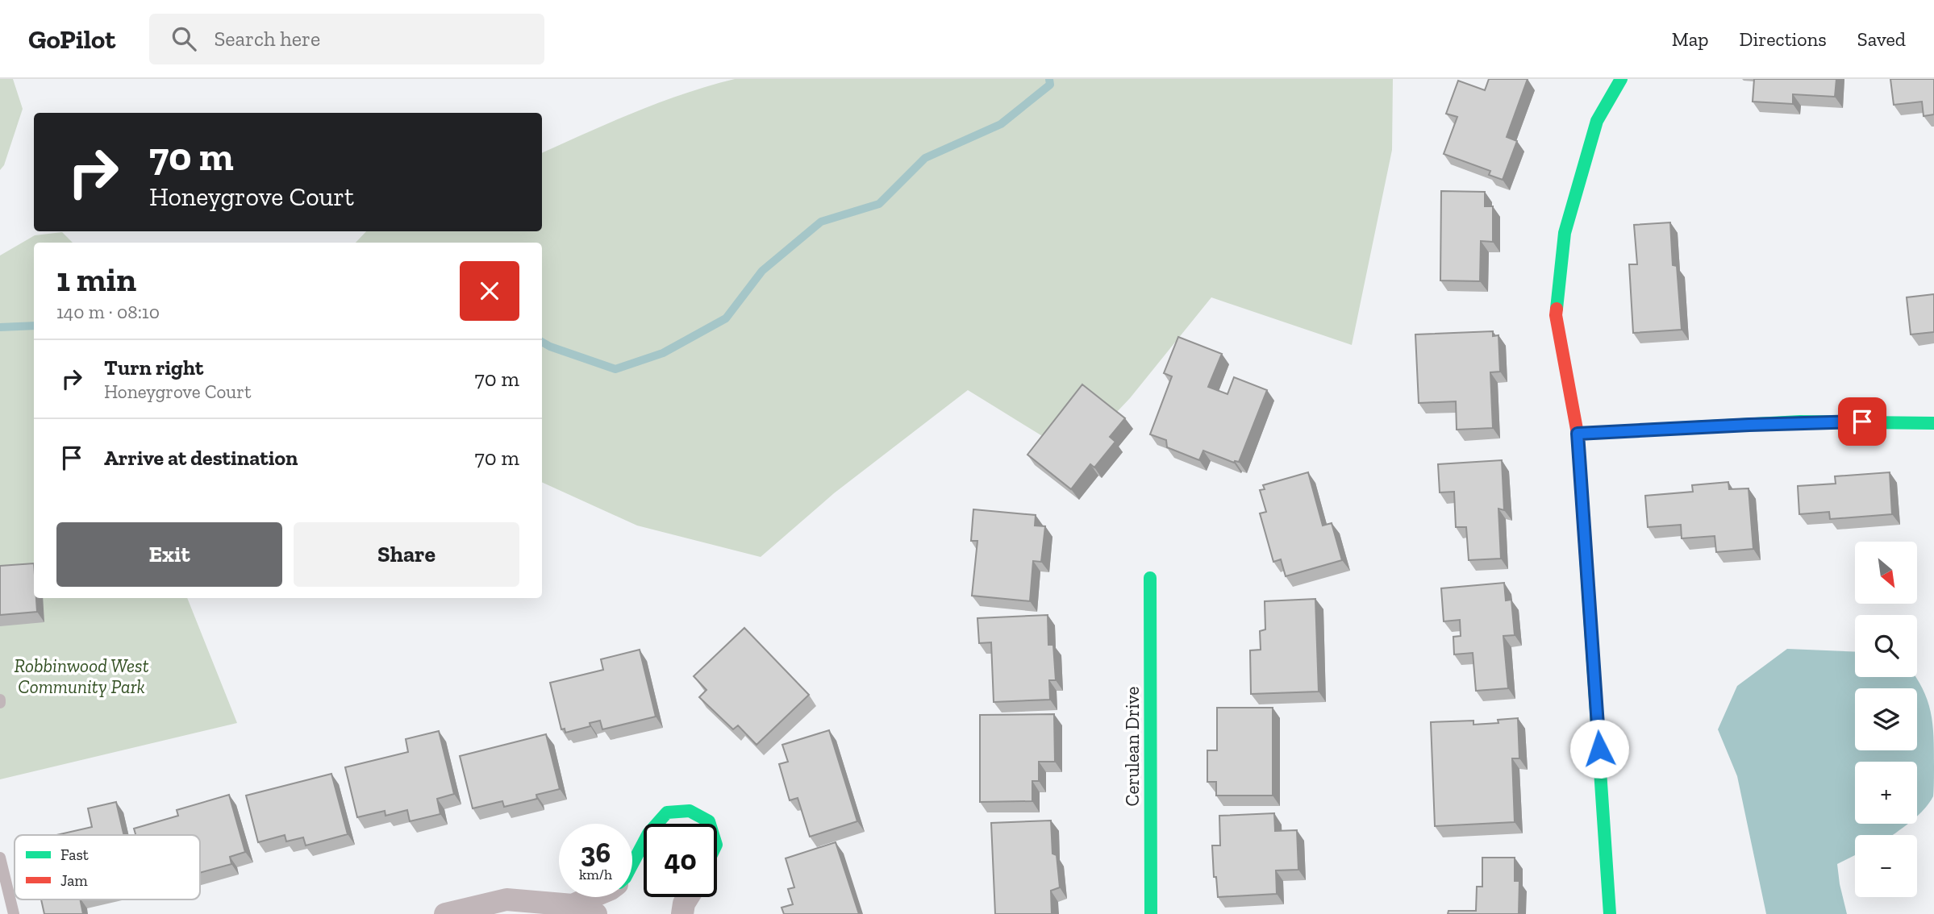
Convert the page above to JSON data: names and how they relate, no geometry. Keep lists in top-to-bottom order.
{
  "streets": {
    "street": ["Cerulean Drive"]
  },
  "parks": ["Robbinwood West Community Park"],
  "legend": ["Fast", "Jam"],
  "north": "bottom right",
  "page": {
    "header": "GoPilot",
    "search": "Search here",
    "nav": ["Map", "Directions", "Saved"],
    "turn": ["70 m", "Honeygrove Court"],
    "heading": ["1 min", "140 m · 08:10"],
    "list": [
      {
        "name": "Turn right",
        "note": "Honeygrove Court",
        "value": "70 m"
      },
      {
        "name": "Arrive at destination",
        "value": "70 m"
      }
    ],
    "buttons": ["Exit", "Share"],
    "map_buttons": ["+", "−"],
    "speed": "36 km/h",
    "limit": "40"
  }
}
